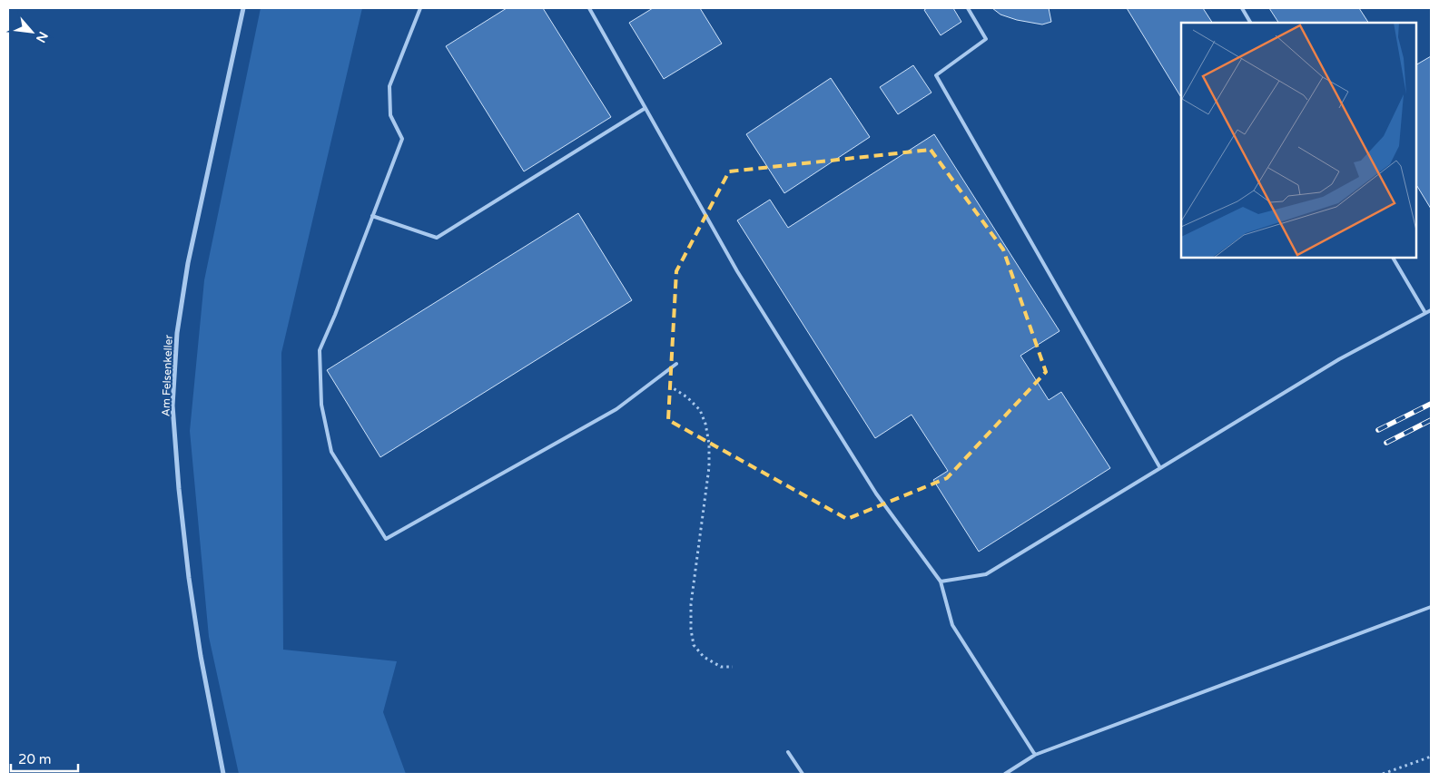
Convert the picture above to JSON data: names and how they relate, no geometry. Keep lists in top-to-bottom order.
{
  "streets": {
    "street": ["Am Felsenkeller"]
  },
  "scale_bar": "20 m",
  "north": "bottom right"
}
